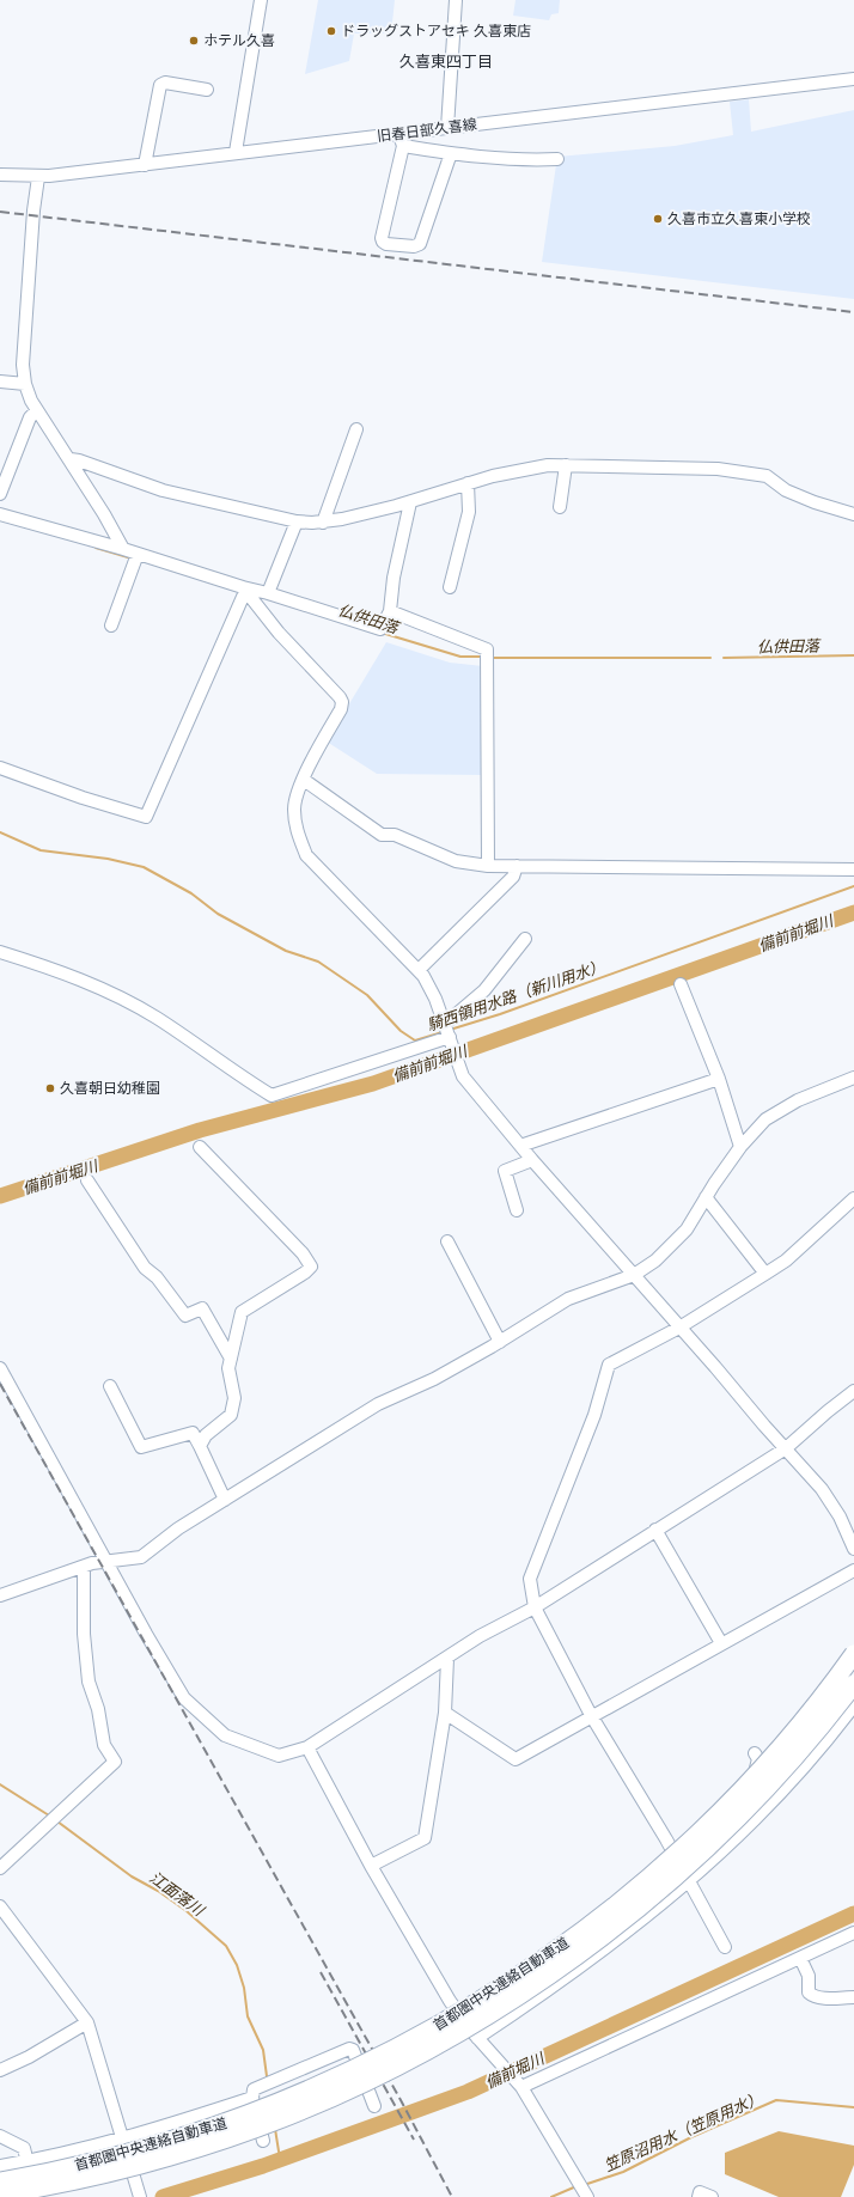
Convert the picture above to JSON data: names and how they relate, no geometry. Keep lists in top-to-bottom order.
{
  "streets": {
    "highway": ["首都圏中央連絡自動車道"],
    "street": ["旧春日部久喜線"]
  },
  "districts": ["久喜東四丁目"],
  "water": [
    "仏供田落",
    "備前前堀川",
    "騎西領用水路（新川用水）",
    "江面落川",
    "備前堀川",
    "笠原沼用水（笠原用水）"
  ],
  "places": [
    "ドラッグストアセキ 久喜東店",
    "ホテル久喜",
    "久喜市立久喜東小学校",
    "久喜朝日幼稚園"
  ]
}
